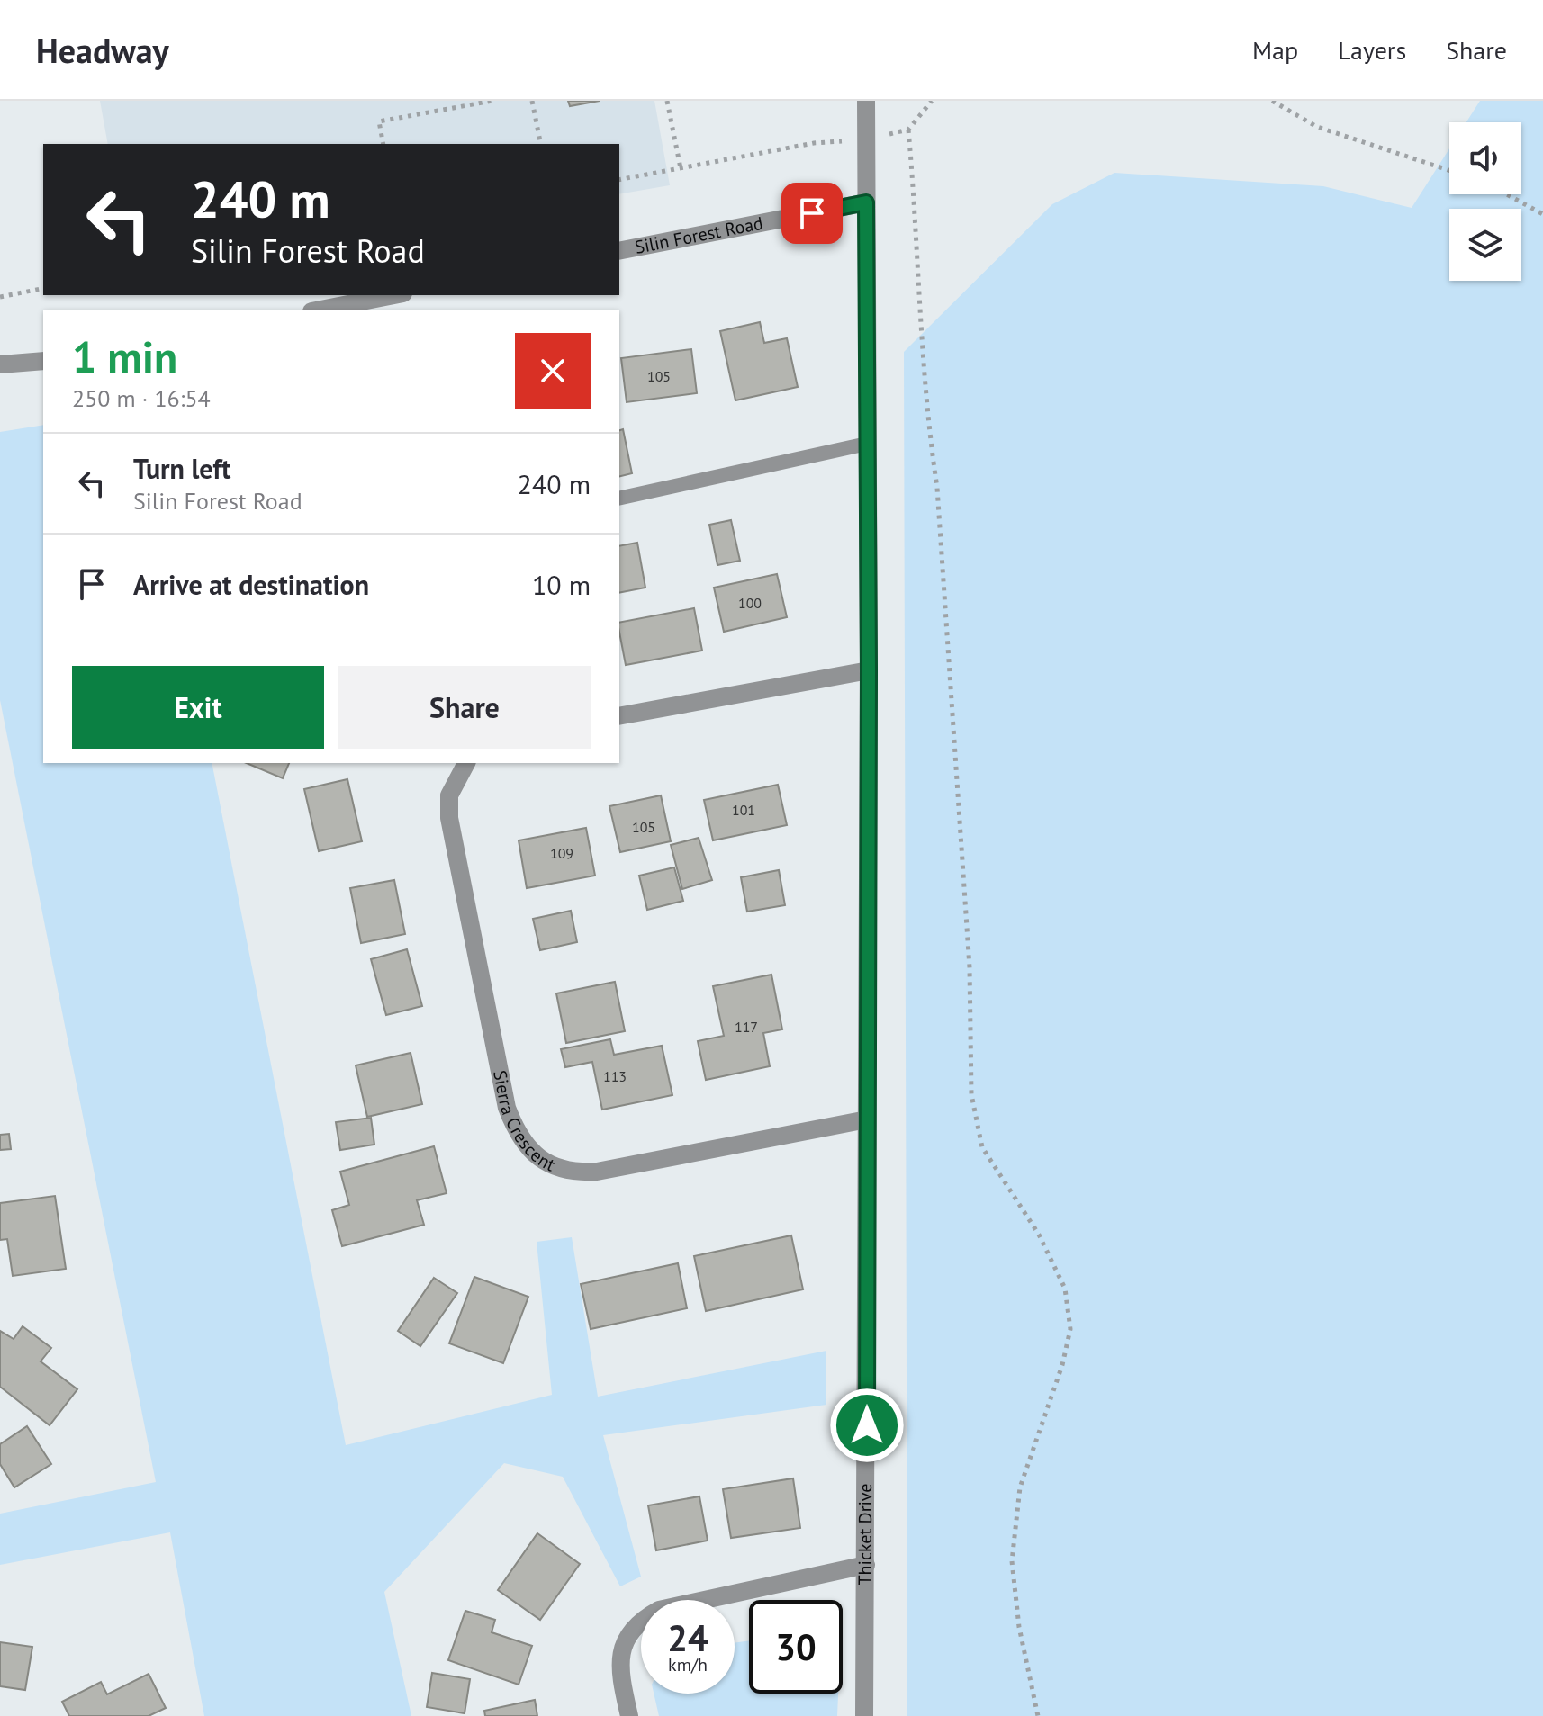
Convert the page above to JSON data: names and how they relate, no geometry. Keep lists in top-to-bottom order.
{
  "streets": {
    "street": ["Silin Forest Road", "Sierra Crescent", "Thicket Drive"]
  },
  "crossings": [
    ["Silin Forest Road", "Thicket Drive"],
    ["Sierra Crescent", "Thicket Drive"]
  ],
  "house_numbers": [
    "105",
    "100",
    "101",
    "105",
    "109",
    "117",
    "113"
  ],
  "page": {
    "header": "Headway",
    "nav": ["Map", "Layers", "Share"],
    "turn": ["240 m", "Silin Forest Road"],
    "heading": ["1 min", "250 m · 16:54"],
    "list": [
      {
        "name": "Turn left",
        "note": "Silin Forest Road",
        "value": "240 m"
      },
      {
        "name": "Arrive at destination",
        "value": "10 m"
      }
    ],
    "buttons": ["Exit", "Share"],
    "speed": "24 km/h",
    "limit": "30"
  }
}
